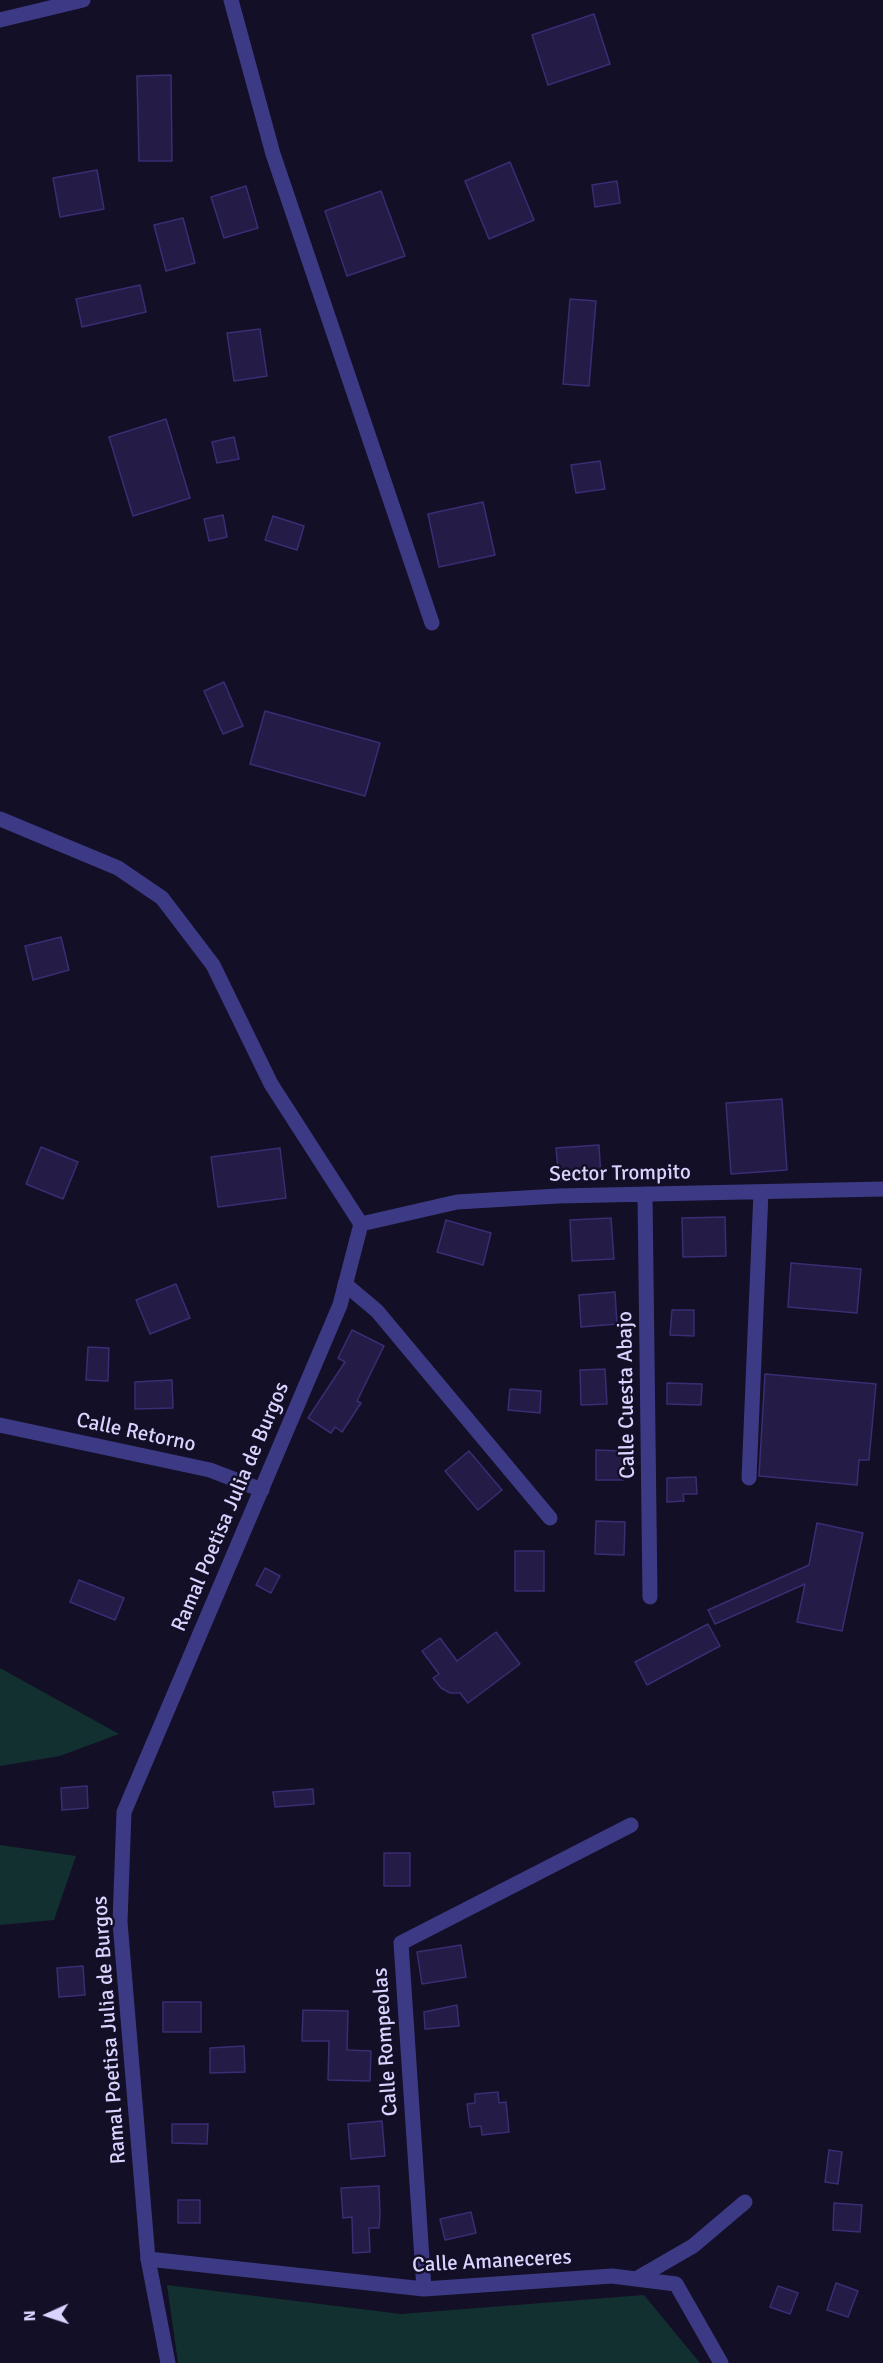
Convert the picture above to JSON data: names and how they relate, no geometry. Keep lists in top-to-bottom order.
{
  "streets": {
    "street": [
      "Sector Trompito",
      "Calle Cuesta Abajo",
      "Calle Retorno",
      "Ramal Poetisa Julia de Burgos",
      "Calle Rompeolas",
      "Calle Amaneceres"
    ]
  },
  "crossings": [
    ["Sector Trompito", "Calle Cuesta Abajo"],
    ["Sector Trompito", "Ramal Poetisa Julia de Burgos"],
    ["Calle Retorno", "Ramal Poetisa Julia de Burgos"],
    ["Ramal Poetisa Julia de Burgos", "Calle Amaneceres"],
    ["Calle Rompeolas", "Calle Amaneceres"]
  ],
  "north": "left"
}
